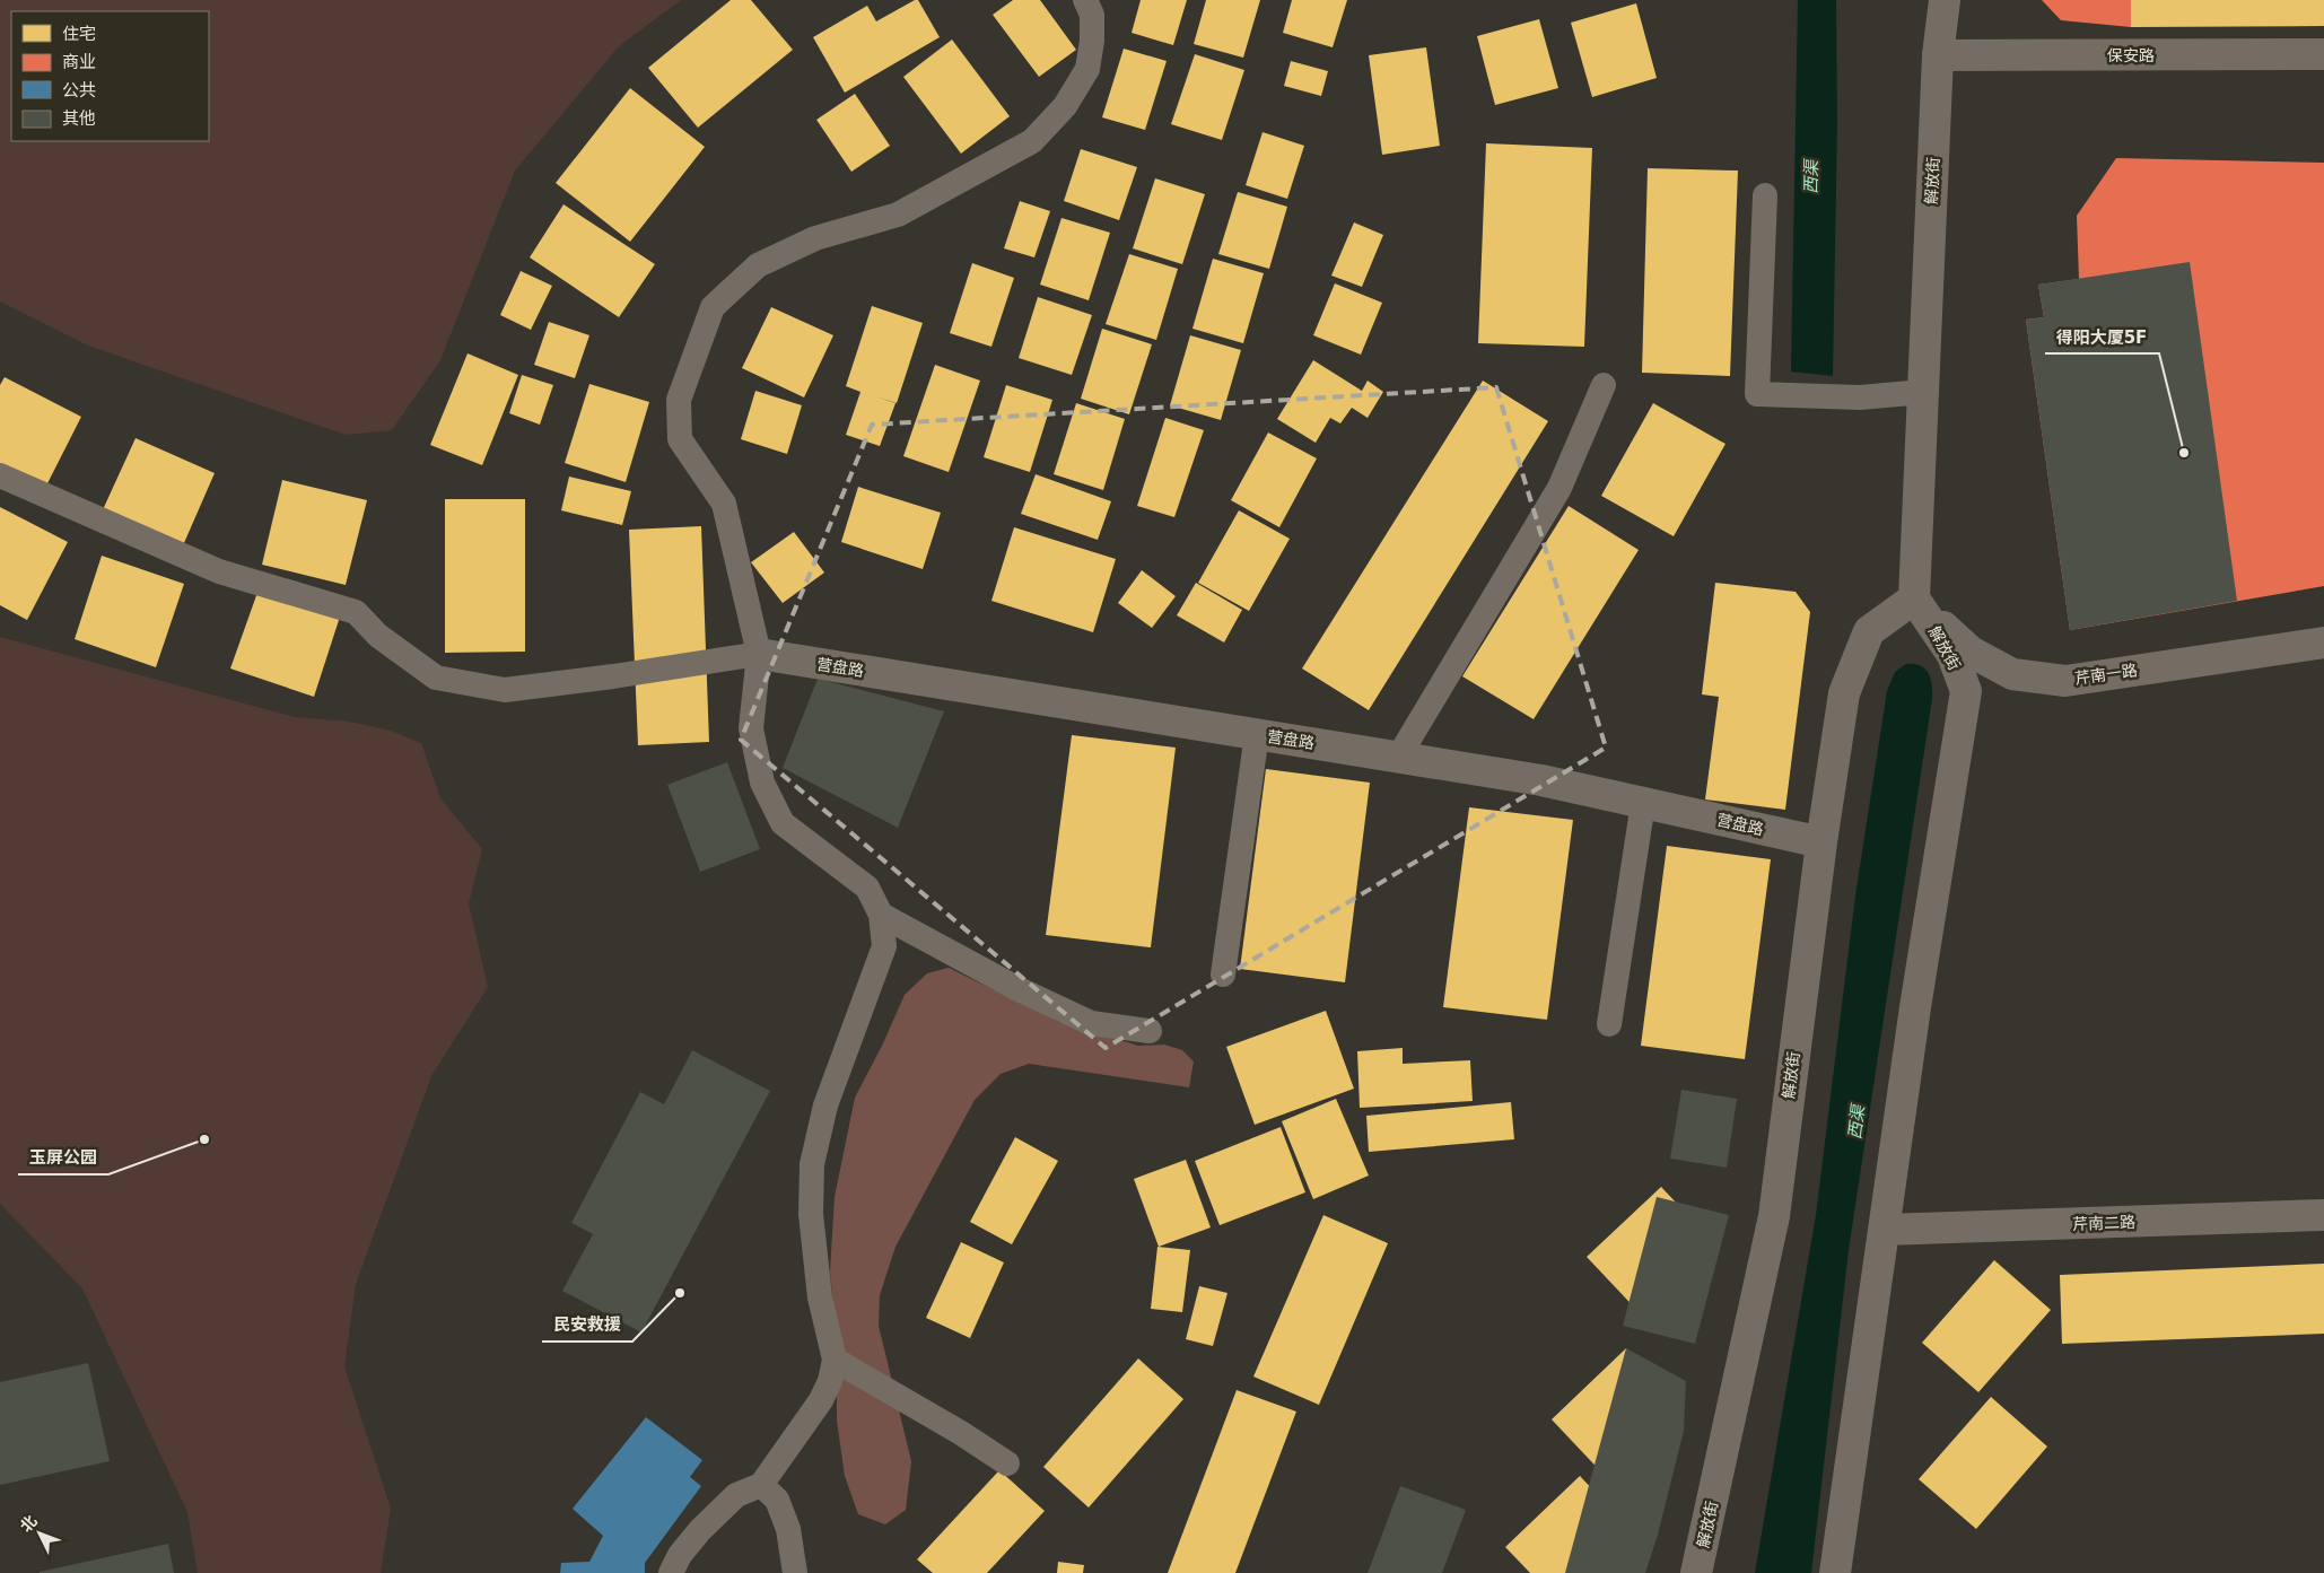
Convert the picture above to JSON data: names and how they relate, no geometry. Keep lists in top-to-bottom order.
{
  "streets": {
    "street": [
      "保安路",
      "解放街",
      "营盘路",
      "芹南一路",
      "芹南二路"
    ]
  },
  "crossings": [
    ["保安路", "解放街"],
    ["解放街", "营盘路"],
    ["解放街", "芹南一路"],
    ["解放街", "芹南二路"]
  ],
  "water": ["西渠"],
  "places": ["得阳大厦5F", "玉屏公园", "民安救援"],
  "legend": [
    "住宅",
    "商业",
    "公共",
    "其他"
  ],
  "north": "top left"
}
